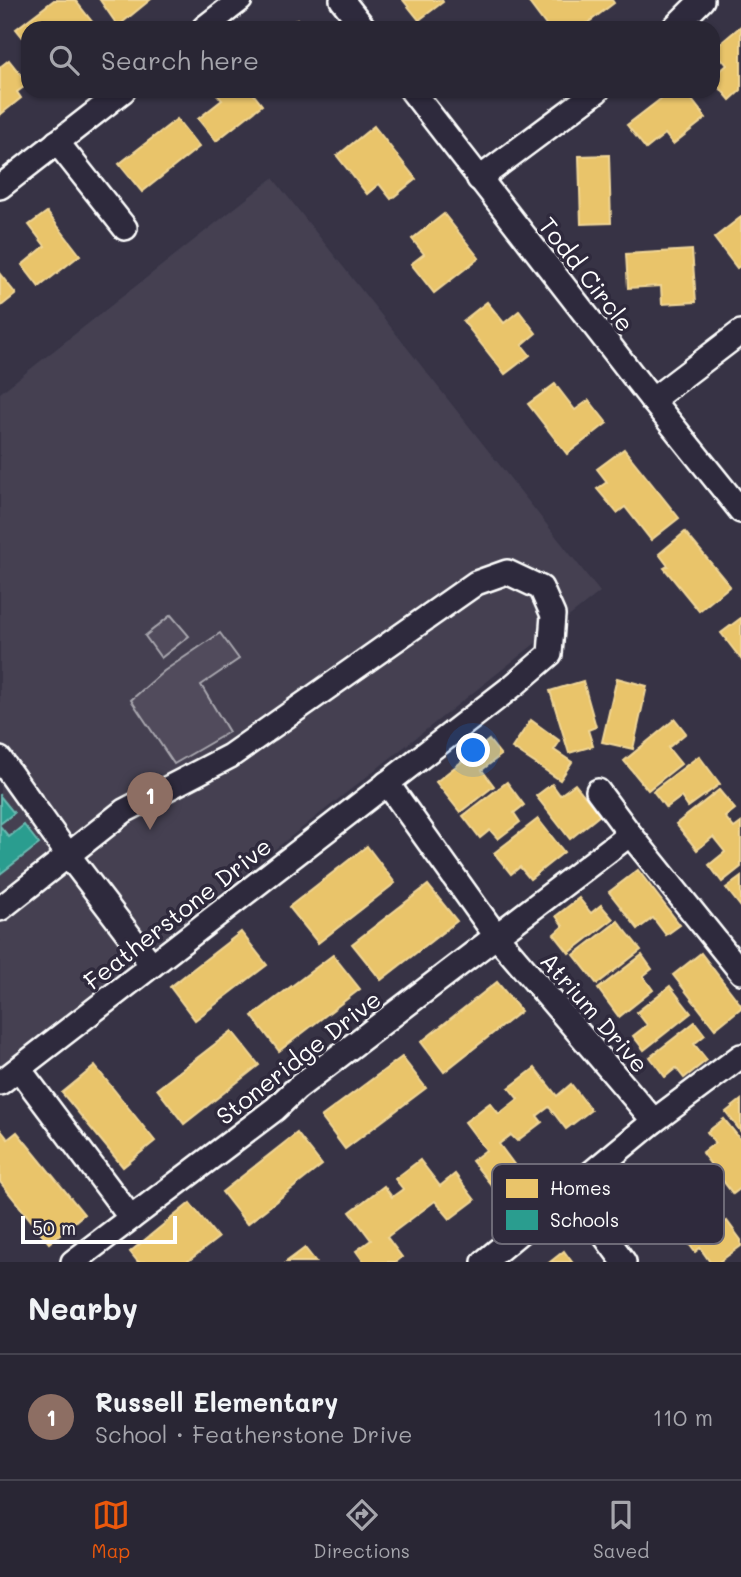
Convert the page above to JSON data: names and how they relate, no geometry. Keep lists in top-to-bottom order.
{
  "streets": {
    "street": [
      "Todd Circle",
      "Featherstone Drive",
      "Atrium Drive",
      "Stoneridge Drive"
    ]
  },
  "crossings": [
    ["Atrium Drive", "Stoneridge Drive"]
  ],
  "legend": ["Homes", "Schools"],
  "scale_bar": "50 m",
  "page": {
    "search": "Search here",
    "pins": "1",
    "scale": "50 m",
    "heading": "Nearby",
    "list": [
      {
        "mark": "1",
        "name": "Russell Elementary",
        "note": "School · Featherstone Drive",
        "value": "110 m"
      }
    ],
    "nav": ["Map", "Directions", "Saved"]
  }
}
